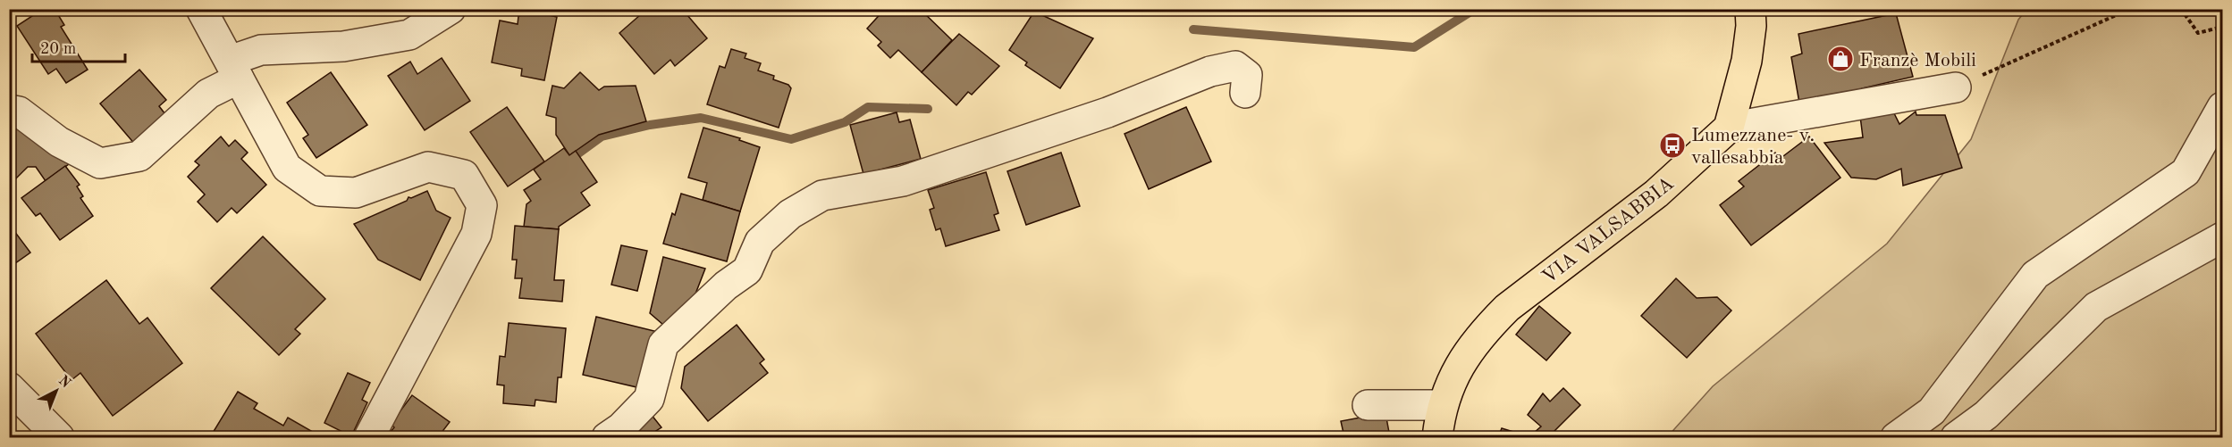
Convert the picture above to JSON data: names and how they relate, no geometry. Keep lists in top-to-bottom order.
{
  "streets": {
    "main road": ["VIA VALSABBIA"]
  },
  "places": {
    "shop": ["Franzè Mobili"],
    "bus stop": ["Lumezzane- v. vallesabbia"]
  },
  "scale_bar": "20 m",
  "north": "top right"
}
